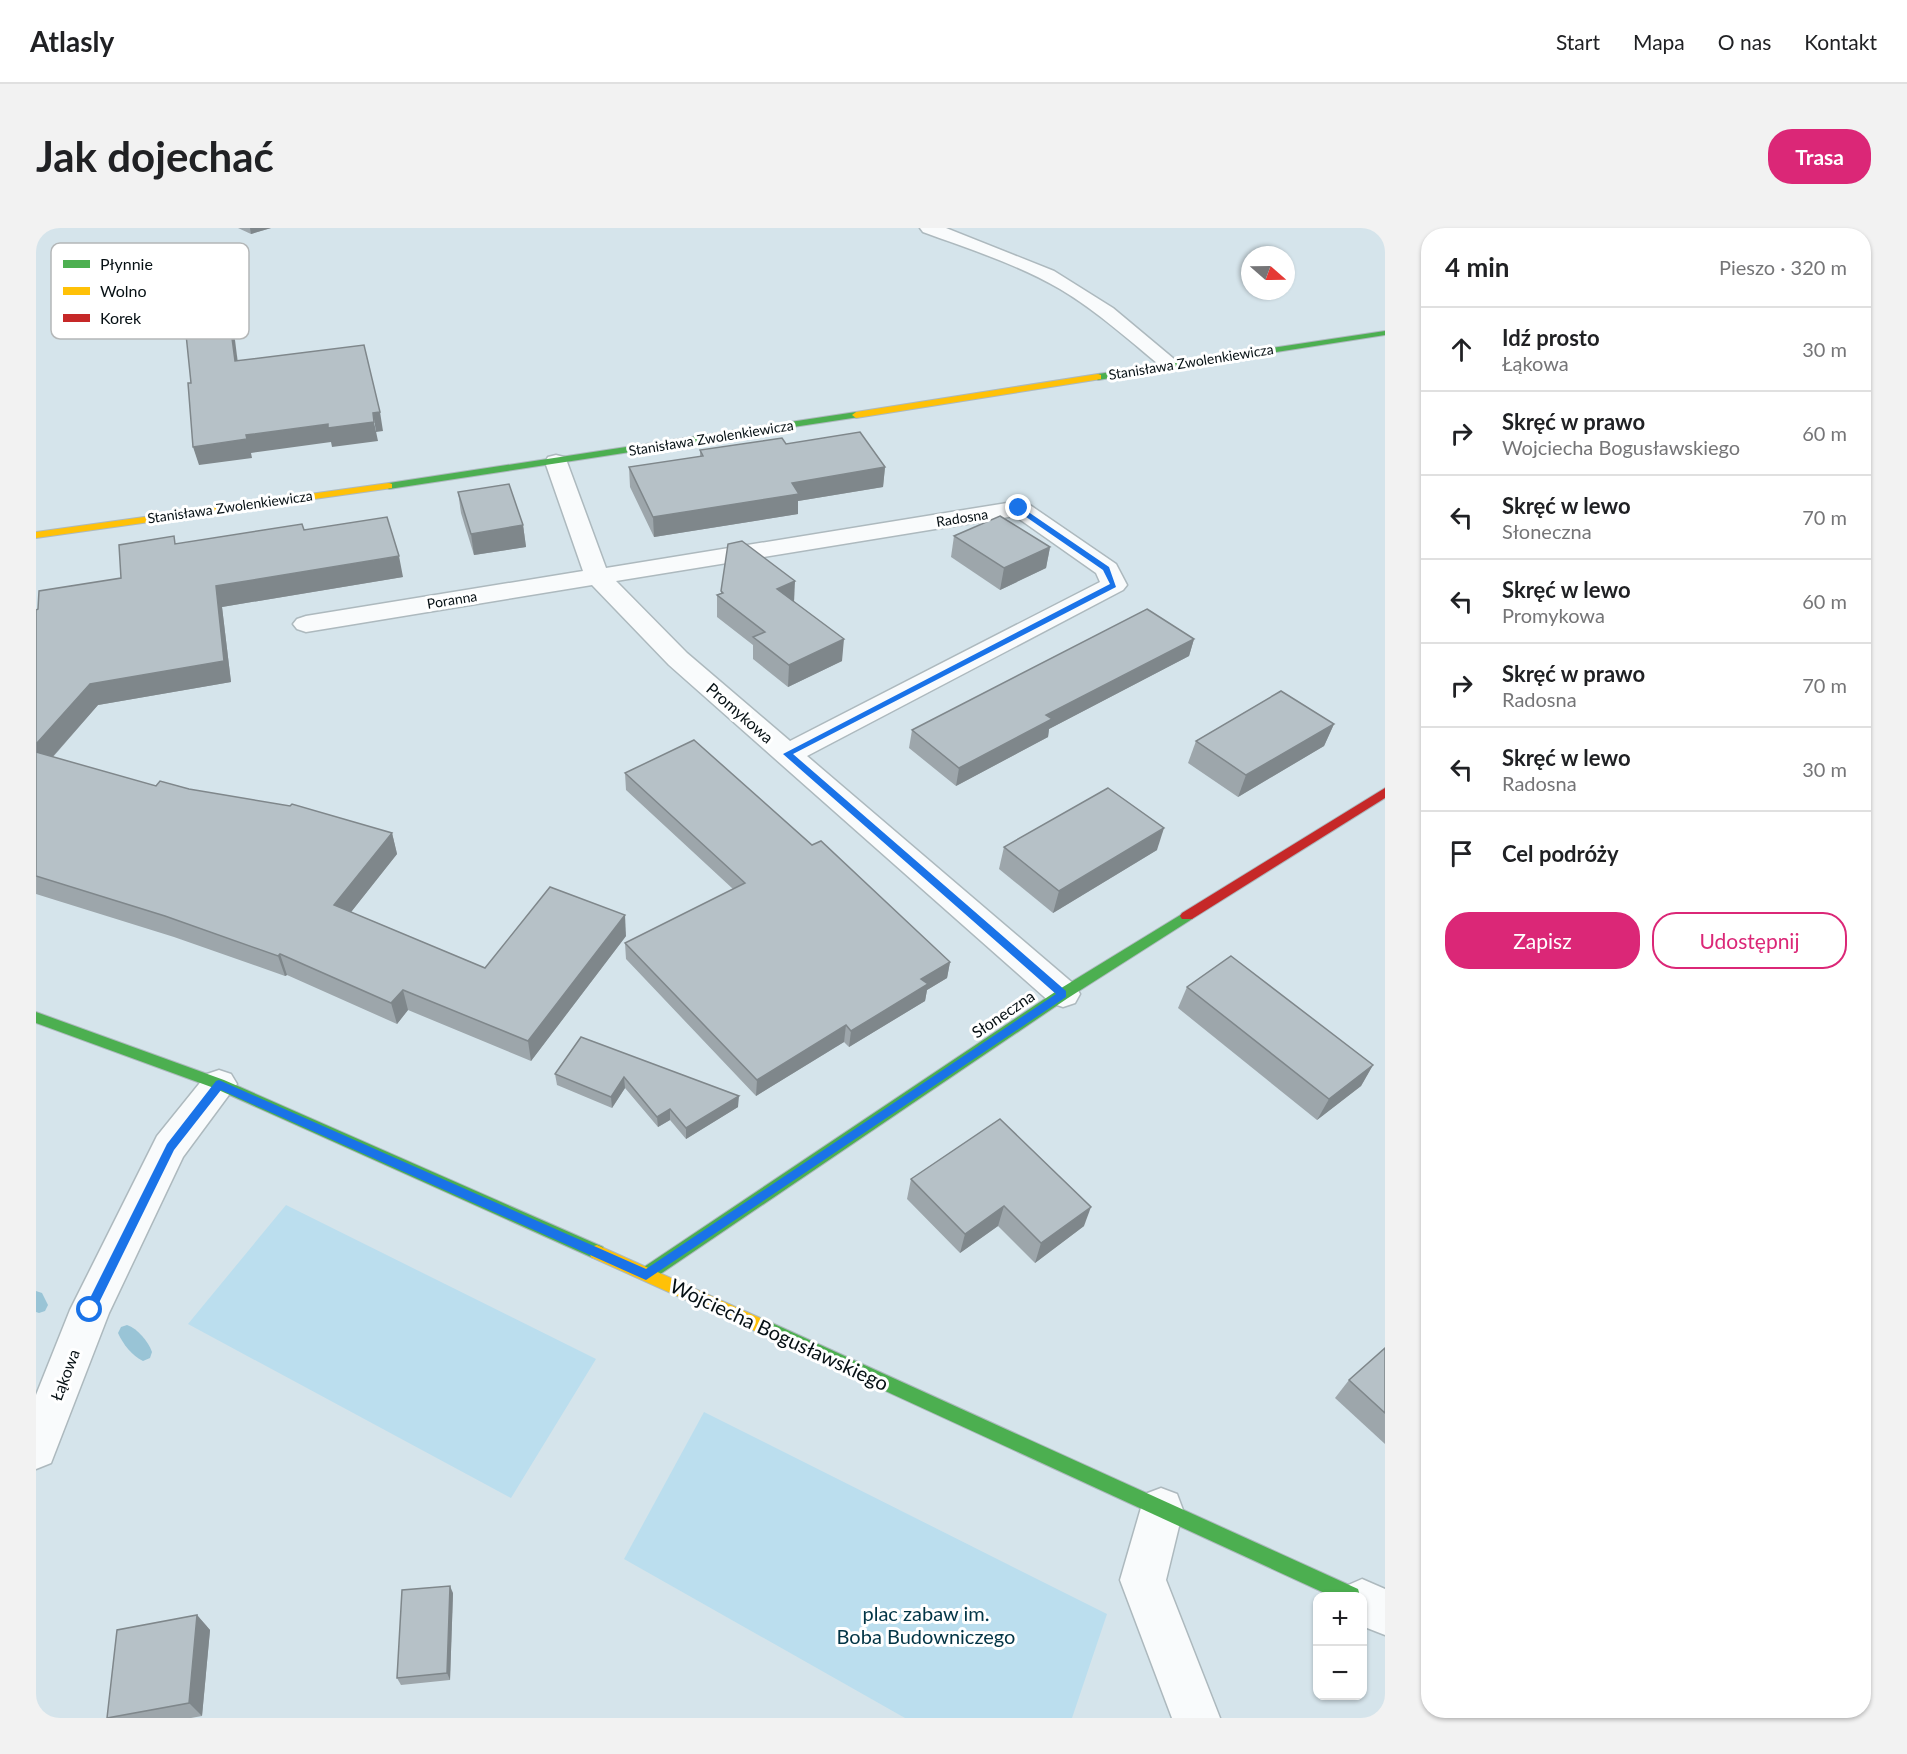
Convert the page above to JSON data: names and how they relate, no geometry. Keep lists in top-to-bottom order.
{
  "streets": {
    "street": [
      "Stanisława Zwolenkiewicza",
      "Radosna",
      "Poranna",
      "Promykowa",
      "Słoneczna",
      "Wojciecha Bogusławskiego",
      "Łąkowa"
    ]
  },
  "crossings": [
    ["Stanisława Zwolenkiewicza", "Promykowa"],
    ["Radosna", "Poranna"],
    ["Radosna", "Promykowa"],
    ["Poranna", "Promykowa"],
    ["Promykowa", "Słoneczna"],
    ["Słoneczna", "Wojciecha Bogusławskiego"],
    ["Wojciecha Bogusławskiego", "Łąkowa"]
  ],
  "parks": ["plac zabaw im. Boba Budowniczego"],
  "legend": ["Płynnie", "Wolno", "Korek"],
  "north": "right",
  "page": {
    "header": "Atlasly",
    "nav": [
      "Start",
      "Mapa",
      "O nas",
      "Kontakt"
    ],
    "buttons": [
      "Trasa",
      ["Zapisz", "Udostępnij"]
    ],
    "title": "Jak dojechać",
    "heading": ["4 min", "Pieszo · 320 m"],
    "list": [
      ["Idź prosto", "Łąkowa", "30 m"],
      ["Skręć w prawo", "Wojciecha Bogusławskiego", "60 m"],
      ["Skręć w lewo", "Słoneczna", "70 m"],
      ["Skręć w lewo", "Promykowa", "60 m"],
      ["Skręć w prawo", "Radosna", "70 m"],
      ["Skręć w lewo", "Radosna", "30 m"],
      "Cel podróży"
    ],
    "map_buttons": ["+", "−"]
  }
}
